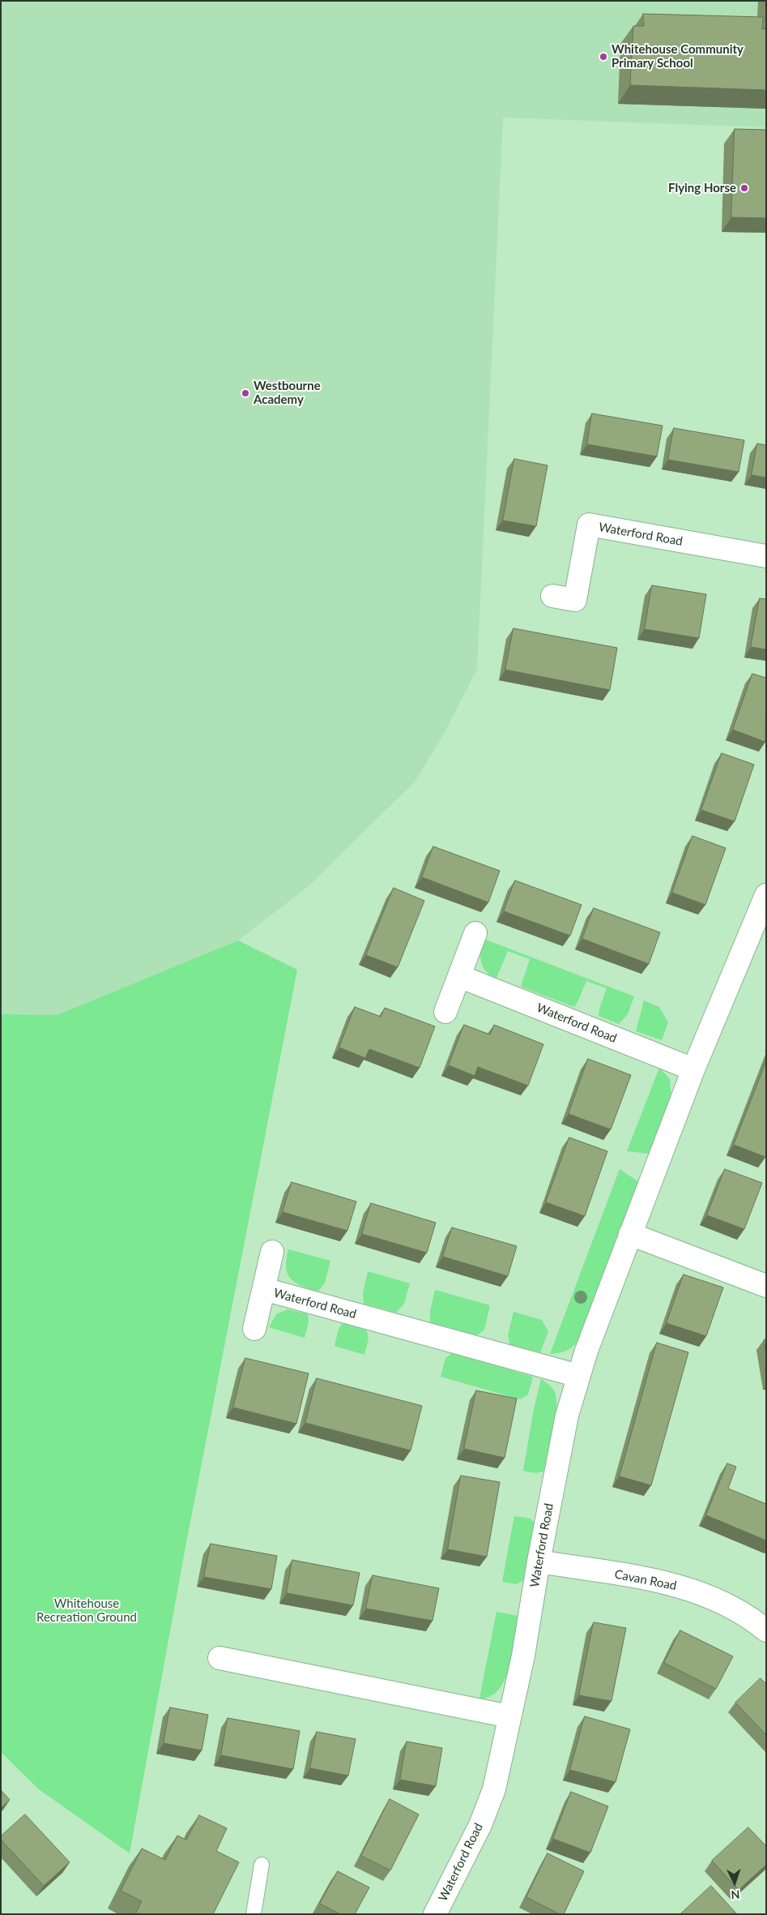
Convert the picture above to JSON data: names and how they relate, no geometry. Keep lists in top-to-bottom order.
{
  "streets": {
    "street": ["Waterford Road", "Cavan Road"]
  },
  "crossings": [
    ["Waterford Road", "Cavan Road"]
  ],
  "parks": ["Whitehouse Recreation Ground"],
  "places": ["Whitehouse Community Primary School", "Flying Horse", "Westbourne Academy"],
  "north": "bottom"
}
